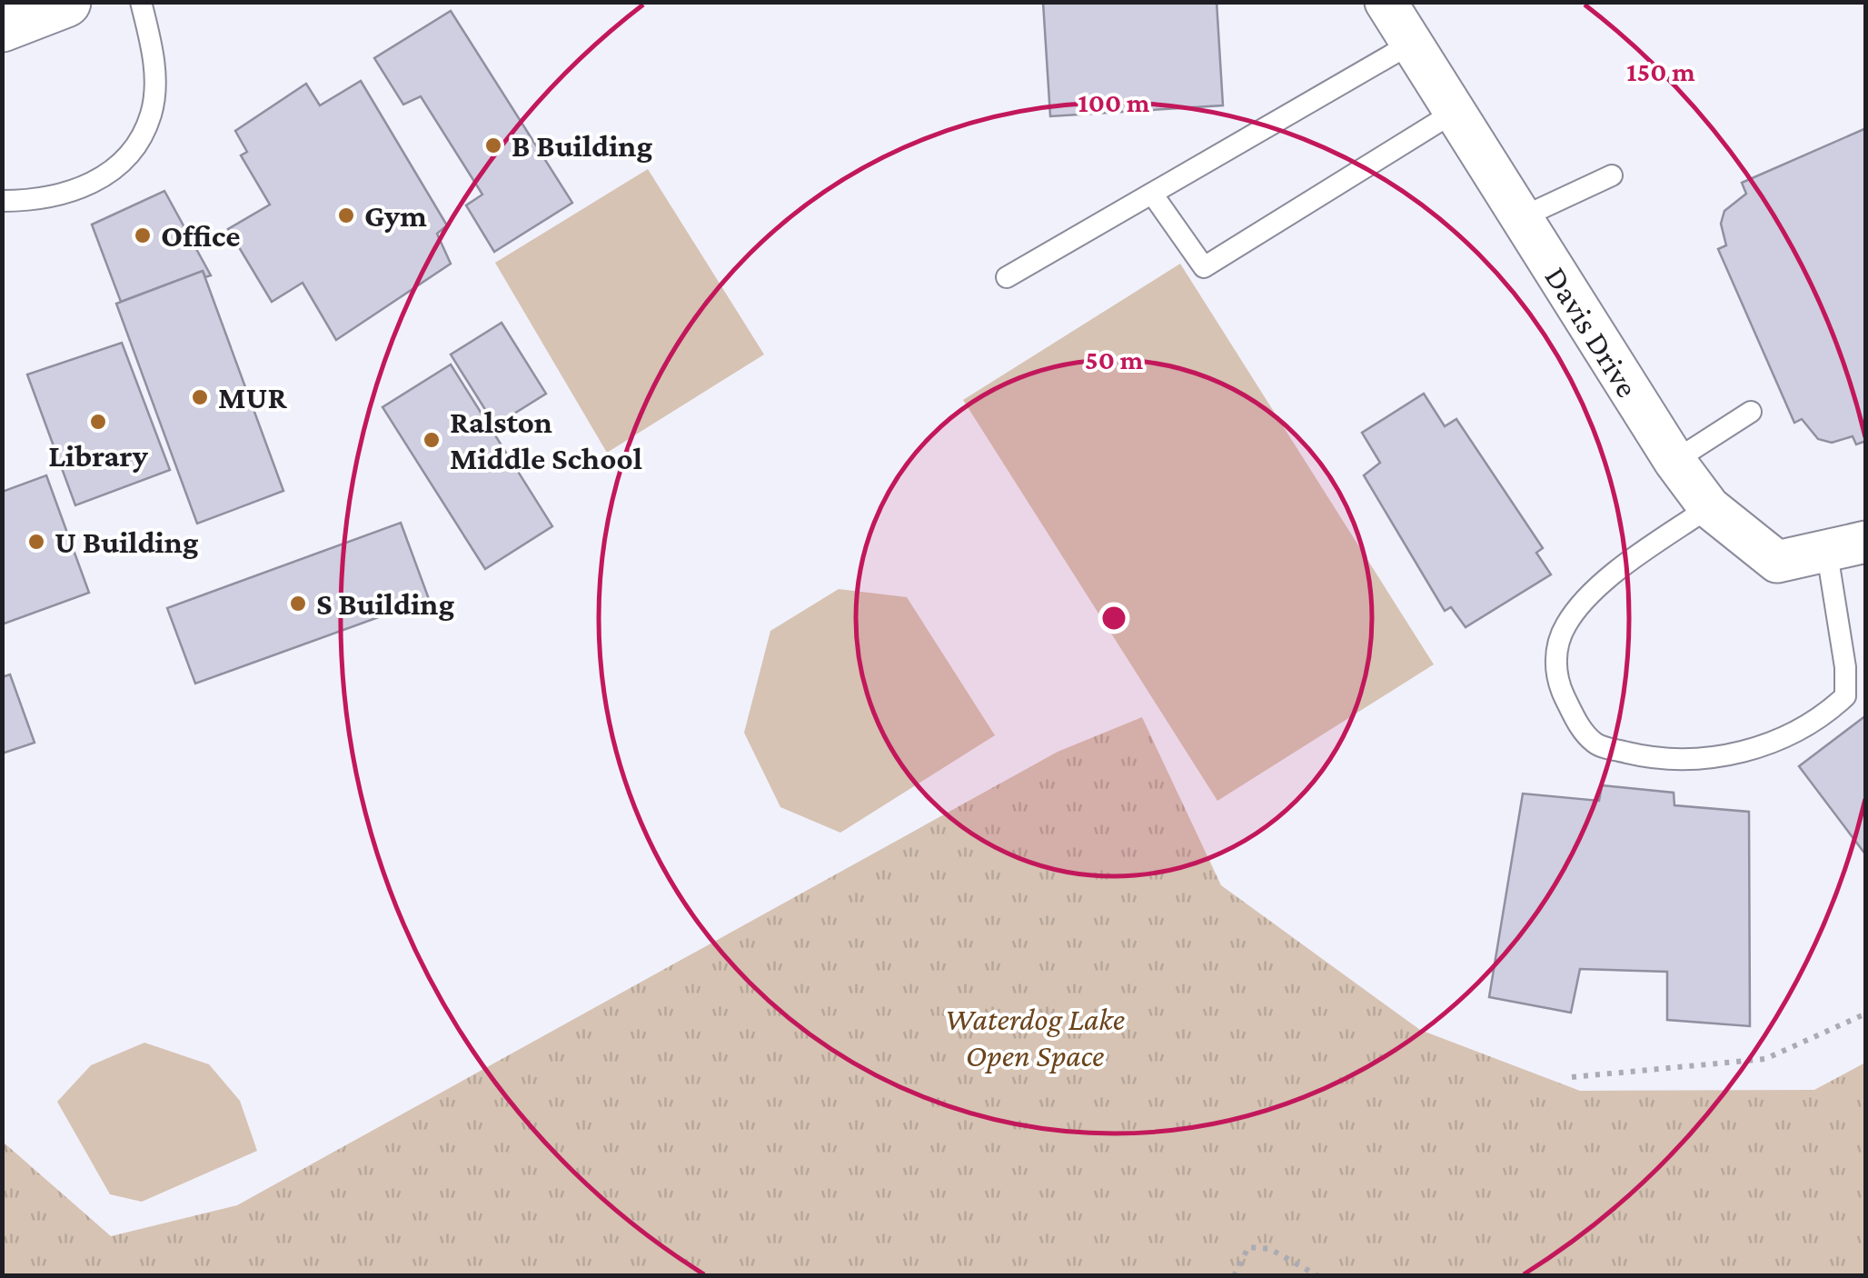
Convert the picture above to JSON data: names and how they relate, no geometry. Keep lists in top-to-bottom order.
{
  "streets": {
    "street": ["Davis Drive"]
  },
  "parks": ["Waterdog Lake Open Space"],
  "places": [
    "B Building",
    "Gym",
    "Office",
    "MUR",
    "Library",
    "Ralston Middle School",
    "U Building",
    "S Building"
  ],
  "rings": ["150 m", "100 m", "50 m"]
}
